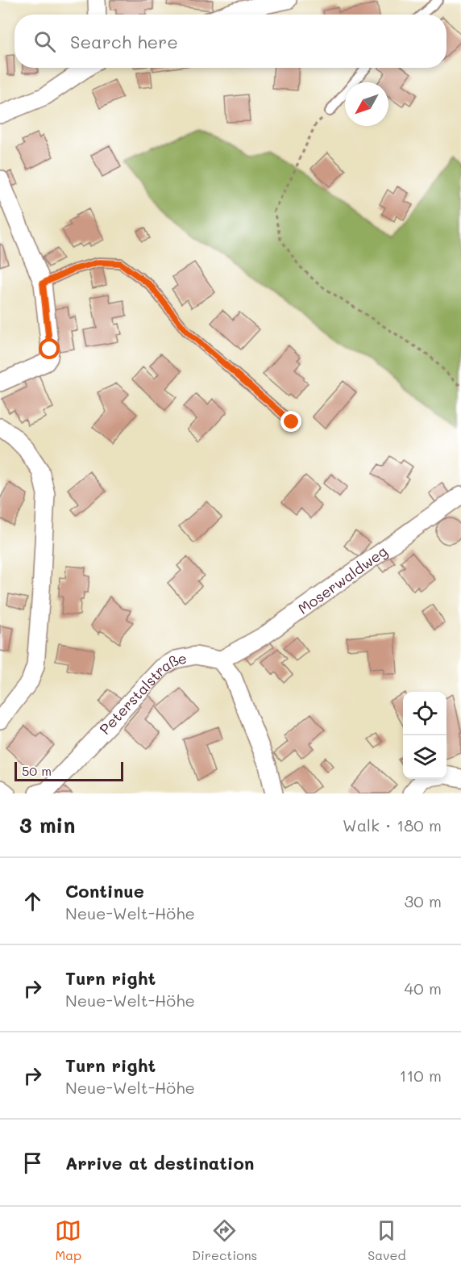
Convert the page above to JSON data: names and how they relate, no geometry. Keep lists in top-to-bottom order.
{
  "streets": {
    "street": ["Moserwaldweg", "Peterstalstraße"]
  },
  "crossings": [
    ["Moserwaldweg", "Peterstalstraße"]
  ],
  "scale_bar": "50 m",
  "north": "bottom left",
  "page": {
    "search": "Search here",
    "scale": "50 m",
    "heading": ["3 min", "Walk · 180 m"],
    "list": [
      ["Continue", "Neue-Welt-Höhe", "30 m"],
      ["Turn right", "Neue-Welt-Höhe", "40 m"],
      ["Turn right", "Neue-Welt-Höhe", "110 m"],
      "Arrive at destination"
    ],
    "nav": ["Map", "Directions", "Saved"]
  }
}
